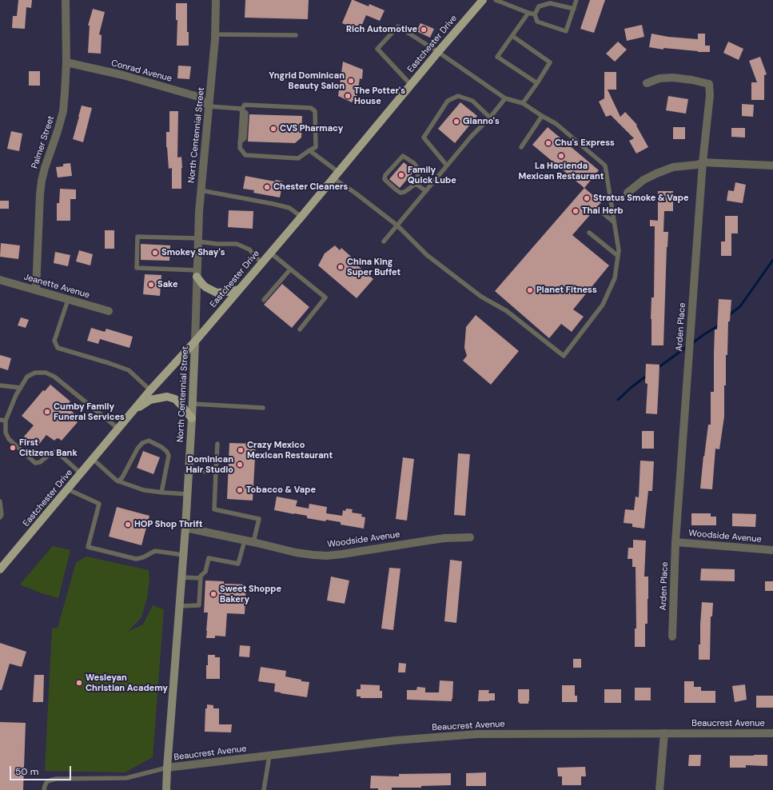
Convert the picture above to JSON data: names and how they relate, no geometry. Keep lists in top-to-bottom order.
{
  "streets": {
    "main road": ["Eastchester Drive", "North Centennial Street"],
    "street": [
      "Conrad Avenue",
      "Palmer Street",
      "Jeanette Avenue",
      "Arden Place",
      "Woodside Avenue",
      "Beaucrest Avenue"
    ]
  },
  "crossings": [
    ["Eastchester Drive", "North Centennial Street"],
    ["Conrad Avenue", "North Centennial Street"],
    ["Conrad Avenue", "Palmer Street"],
    ["North Centennial Street", "Woodside Avenue"],
    ["North Centennial Street", "Beaucrest Avenue"],
    ["Palmer Street", "Jeanette Avenue"],
    ["Arden Place", "Woodside Avenue"]
  ],
  "places": [
    "Rich Automotive",
    "Yngrid Dominican Beauty Salon",
    "The Potter's House",
    "Gianno's",
    "CVS Pharmacy",
    "Chu's Express",
    "La Hacienda Mexican Restaurant",
    "Family Quick Lube",
    "Chester Cleaners",
    "Stratus Smoke & Vape",
    "Thai Herb",
    "Smokey Shay's",
    "China King Super Buffet",
    "Sake",
    "Planet Fitness",
    "Cumby Family Funeral Services",
    "First Citizens Bank",
    "Crazy Mexico Mexican Restaurant",
    "Dominican Hair Studio",
    "Tobacco & Vape",
    "HOP Shop Thrift",
    "Sweet Shoppe Bakery",
    "Wesleyan Christian Academy"
  ],
  "scale_bar": "50 m"
}
